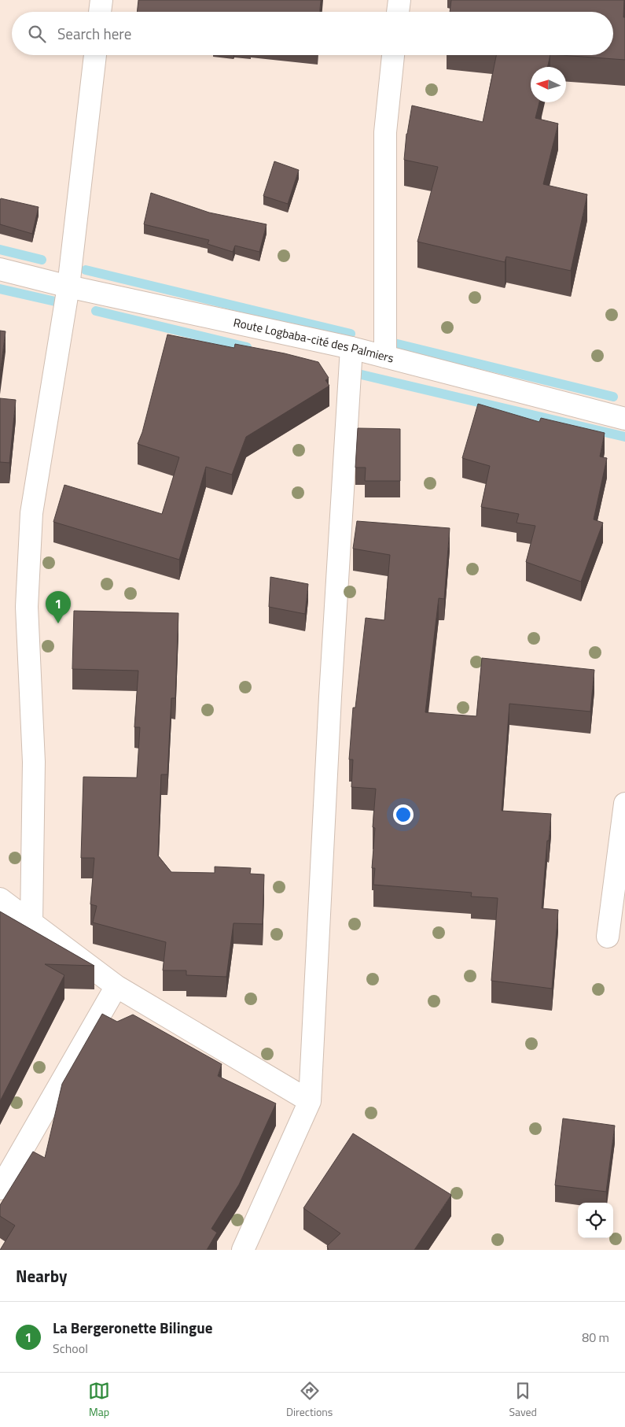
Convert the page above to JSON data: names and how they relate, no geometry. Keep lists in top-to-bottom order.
{
  "streets": {
    "street": ["Route Logbaba-cité des Palmiers"]
  },
  "north": "left",
  "page": {
    "search": "Search here",
    "pins": "1",
    "heading": "Nearby",
    "list": [
      {
        "mark": "1",
        "name": "La Bergeronette Bilingue",
        "note": "School",
        "value": "80 m"
      }
    ],
    "nav": ["Map", "Directions", "Saved"]
  }
}
